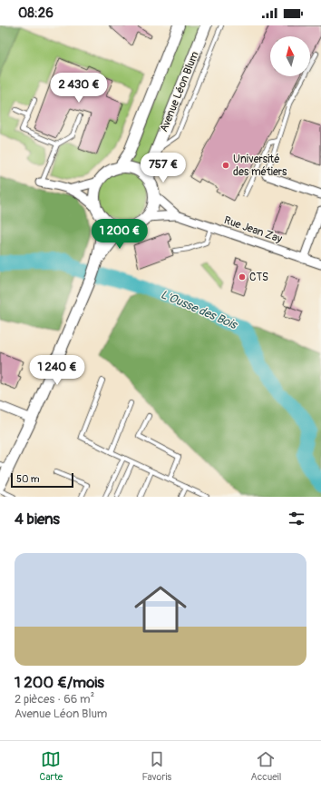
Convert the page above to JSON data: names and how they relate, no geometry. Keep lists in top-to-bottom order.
{
  "streets": {
    "street": ["Avenue Léon Blum", "Rue Jean Zay"]
  },
  "crossings": [
    ["Avenue Léon Blum", "Rue Jean Zay"]
  ],
  "water": ["L'Ousse des Bois"],
  "places": ["Université des métiers", "CTS"],
  "scale_bar": "50 m",
  "north": "top",
  "page": {
    "status": "08:26",
    "price": [
      "2 430 €",
      "757 €",
      "1 200 €",
      "1 240 €"
    ],
    "scale": "50 m",
    "heading": "4 biens",
    "list": [
      {
        "name": "1 200 €/mois",
        "note": "2 pièces · 66 m² · Avenue Léon Blum"
      }
    ],
    "tabs": ["Carte", "Favoris", "Accueil"]
  }
}
